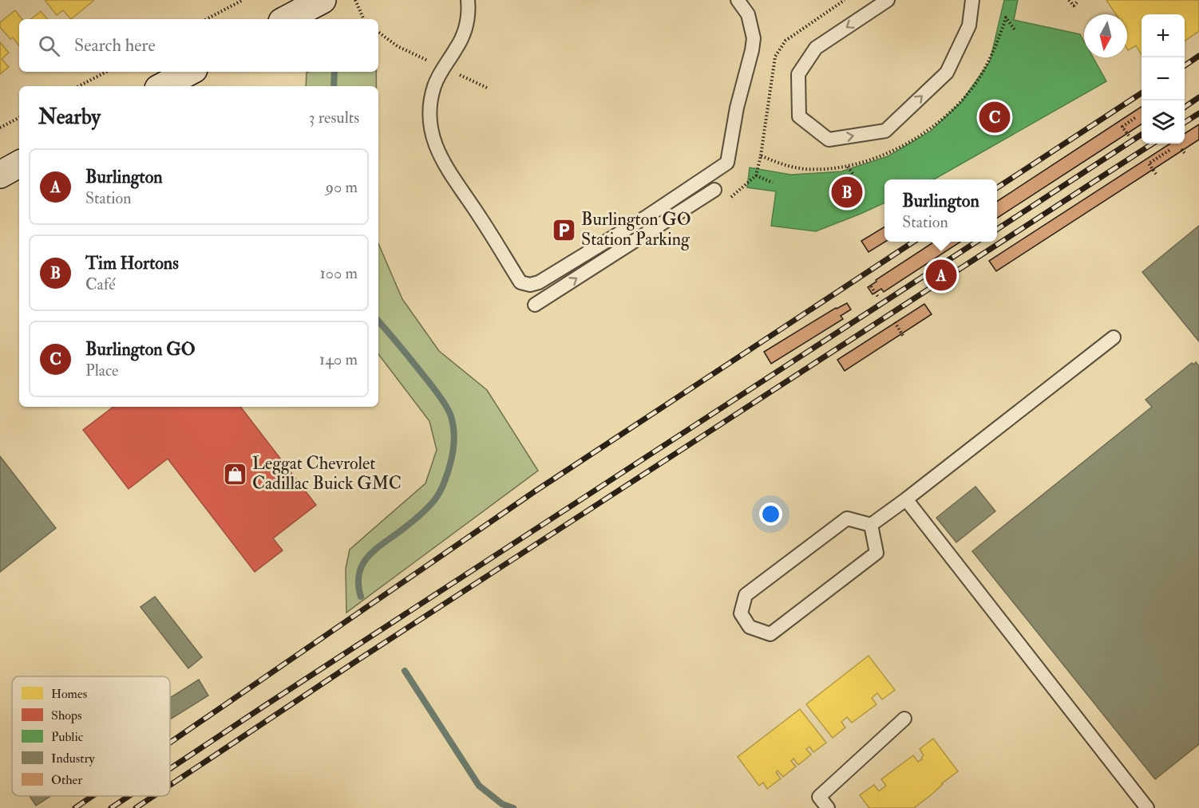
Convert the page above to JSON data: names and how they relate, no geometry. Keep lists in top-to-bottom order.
{
  "places": {
    "parking": ["Burlington GO Station Parking"],
    "shop": ["Leggat Chevrolet Cadillac Buick GMC"]
  },
  "legend": [
    "Homes",
    "Shops",
    "Public",
    "Industry",
    "Other"
  ],
  "north": "bottom",
  "page": {
    "map_buttons": ["+", "−"],
    "search": "Search here",
    "heading": ["Nearby", "3 results"],
    "pins": ["C", "B", "A"],
    "list": [
      {
        "mark": "A",
        "name": "Burlington",
        "note": "Station",
        "value": "90 m"
      },
      {
        "mark": "B",
        "name": "Tim Hortons",
        "note": "Café",
        "value": "100 m"
      },
      {
        "mark": "C",
        "name": "Burlington GO",
        "note": "Place",
        "value": "140 m"
      }
    ],
    "popup": ["Burlington", "Station"]
  }
}
